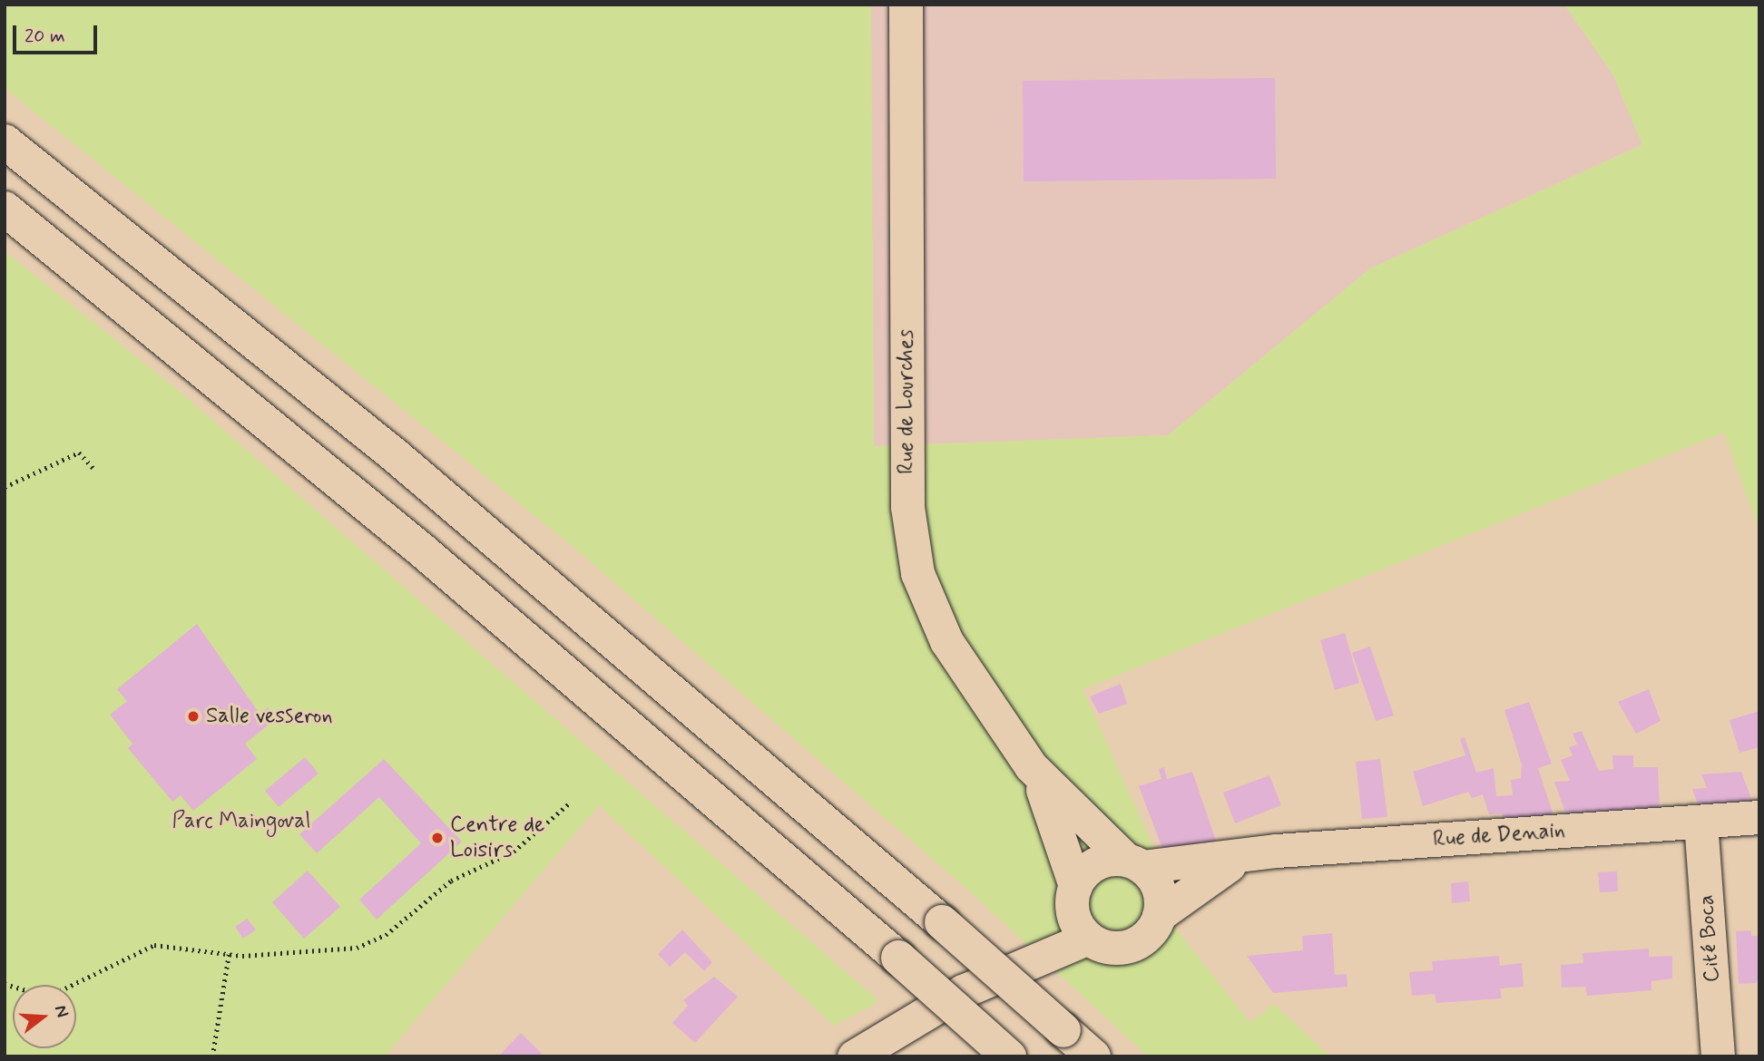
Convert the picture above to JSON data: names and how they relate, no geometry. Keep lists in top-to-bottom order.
{
  "streets": {
    "street": ["Rue de Lourches", "Rue de Denain", "Cité Boca"]
  },
  "crossings": [
    ["Rue de Lourches", "Rue de Denain"],
    ["Rue de Denain", "Cité Boca"]
  ],
  "parks": ["Parc Maingoval"],
  "places": ["Salle vesseron", "Centre de Loisirs"],
  "scale_bar": "20 m",
  "north": "right"
}
